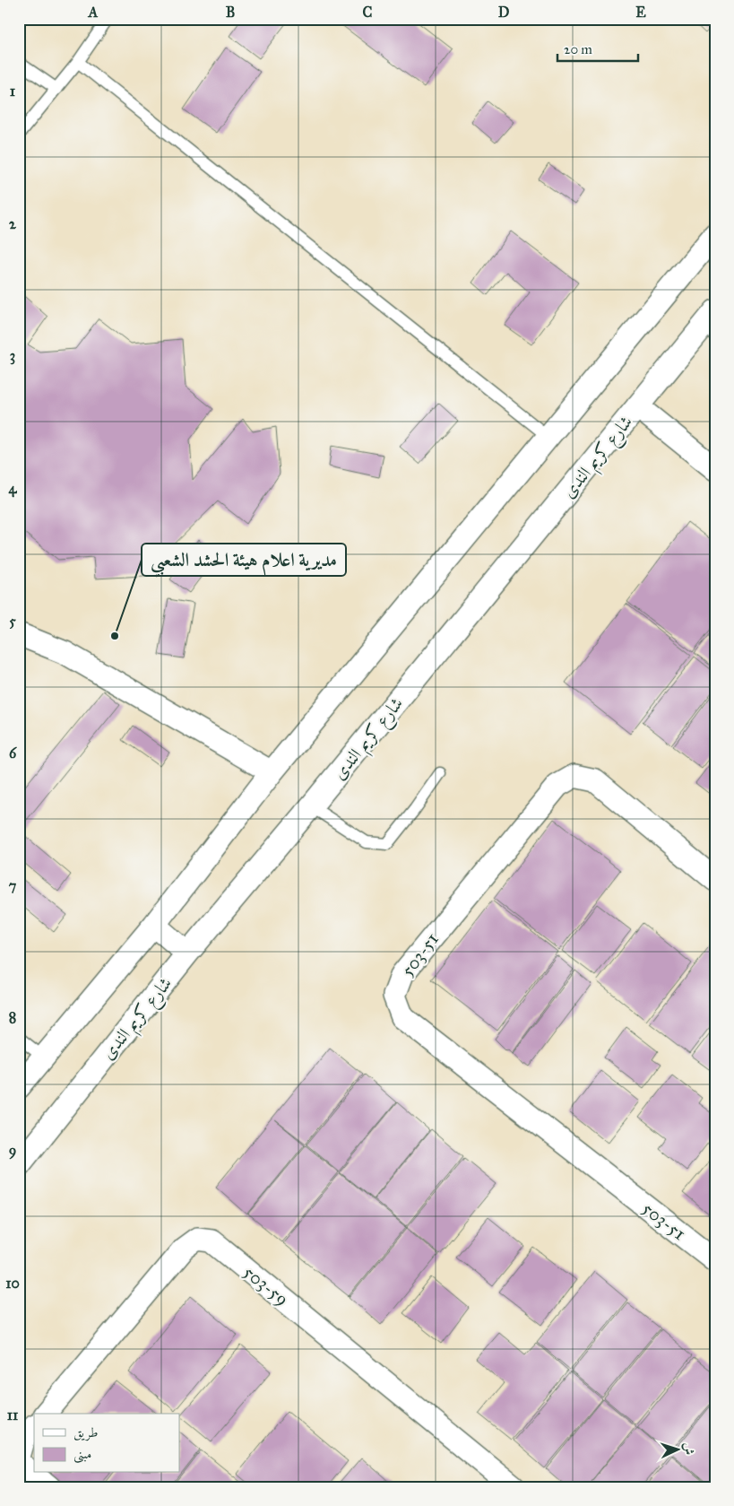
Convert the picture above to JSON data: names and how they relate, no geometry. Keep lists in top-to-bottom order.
{
  "streets": {
    "street": ["شارع كريم الندى", "503-51", "503-59"]
  },
  "places": ["مديرية اعلام هيئة الحشد الشعبي"],
  "legend": ["طريق", "مبنى"],
  "scale_bar": "20 m",
  "north": "right",
  "grid": {
    "columns": [
      "A",
      "B",
      "C",
      "D",
      "E"
    ],
    "rows": [
      "1",
      "2",
      "3",
      "4",
      "5",
      "6",
      "7",
      "8",
      "9",
      "10",
      "11"
    ]
  }
}
